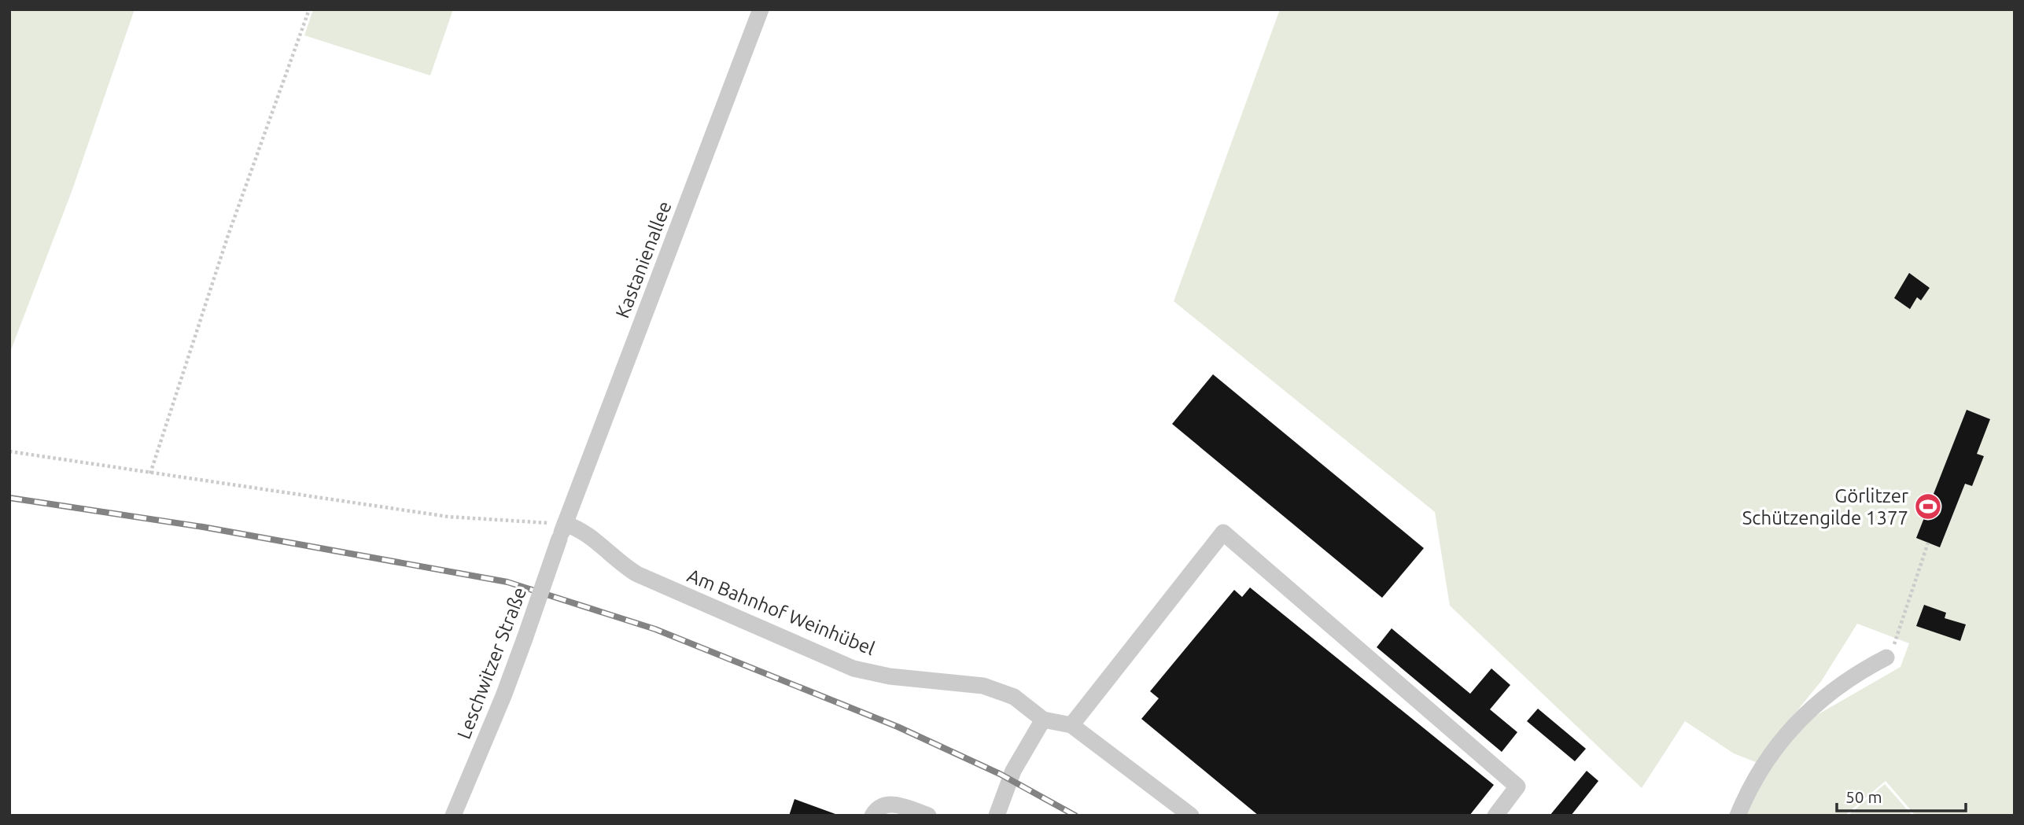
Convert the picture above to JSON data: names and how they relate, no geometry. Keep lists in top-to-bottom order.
{
  "streets": {
    "street": ["Kastanienallee", "Am Bahnhof Weinhübel", "Leschwitzer Straße"]
  },
  "crossings": [
    ["Kastanienallee", "Am Bahnhof Weinhübel"],
    ["Kastanienallee", "Leschwitzer Straße"],
    ["Am Bahnhof Weinhübel", "Leschwitzer Straße"]
  ],
  "places": {
    "sports": ["Görlitzer Schützengilde 1377"]
  },
  "scale_bar": "50 m"
}
